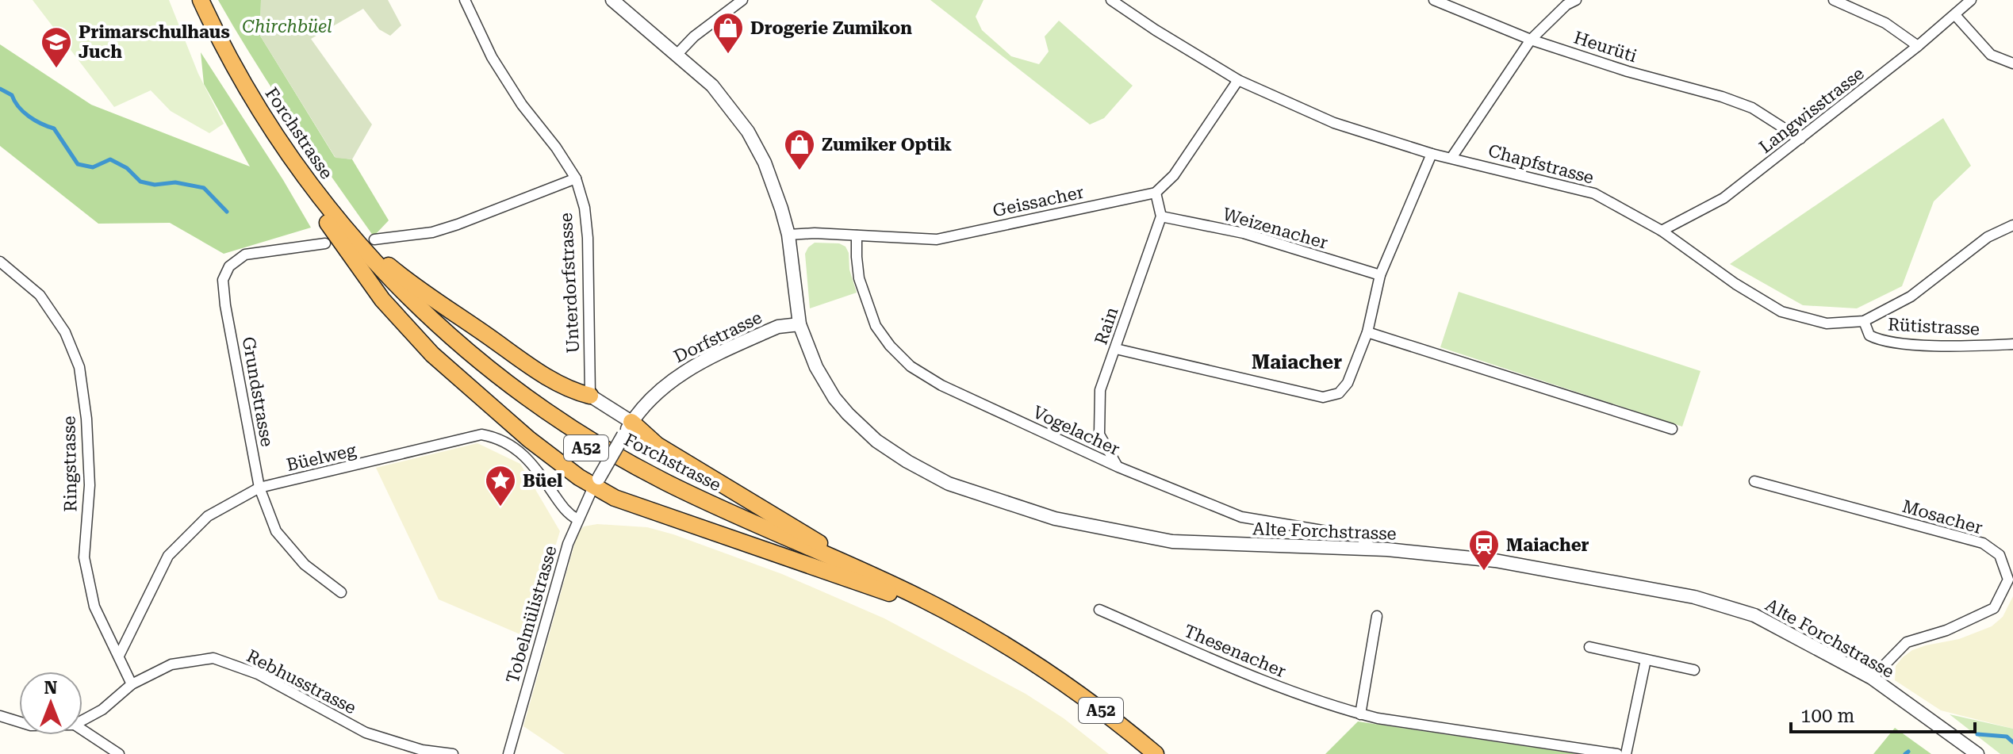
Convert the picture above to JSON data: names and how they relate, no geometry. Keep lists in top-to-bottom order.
{
  "streets": {
    "highway": ["Forchstrasse", "A52"],
    "street": [
      "Heurüti",
      "Langwisstrasse",
      "Chapfstrasse",
      "Geissacher",
      "Weizenacher",
      "Unterdorfstrasse",
      "Rain",
      "Rütistrasse",
      "Dorfstrasse",
      "Grundstrasse",
      "Vogelacher",
      "Büelweg",
      "Ringstrasse",
      "Mosacher",
      "Alte Forchstrasse",
      "Tobelmülistrasse",
      "Thesenacher",
      "Rebhusstrasse"
    ]
  },
  "crossings": [
    ["Heurüti", "Langwisstrasse"],
    ["Langwisstrasse", "Chapfstrasse"],
    ["Chapfstrasse", "Rütistrasse"],
    ["Geissacher", "Vogelacher"],
    ["Geissacher", "Alte Forchstrasse"],
    ["Weizenacher", "Rain"],
    ["Rain", "Vogelacher"],
    ["Dorfstrasse", "Alte Forchstrasse"],
    ["Dorfstrasse", "Tobelmülistrasse"],
    ["Grundstrasse", "Büelweg"],
    ["Vogelacher", "Alte Forchstrasse"],
    ["Büelweg", "Ringstrasse"],
    ["Büelweg", "Tobelmülistrasse"],
    ["Ringstrasse", "Rebhusstrasse"],
    ["Mosacher", "Alte Forchstrasse"]
  ],
  "districts": ["Maiacher"],
  "parks": ["Chirchbüel"],
  "places": {
    "shop": ["Drogerie Zumikon", "Zumiker Optik"],
    "school or university": ["Primarschulhaus Juch"],
    "place": ["Büel"],
    "station": ["Maiacher"]
  },
  "scale_bar": "100 m",
  "north": "top"
}
